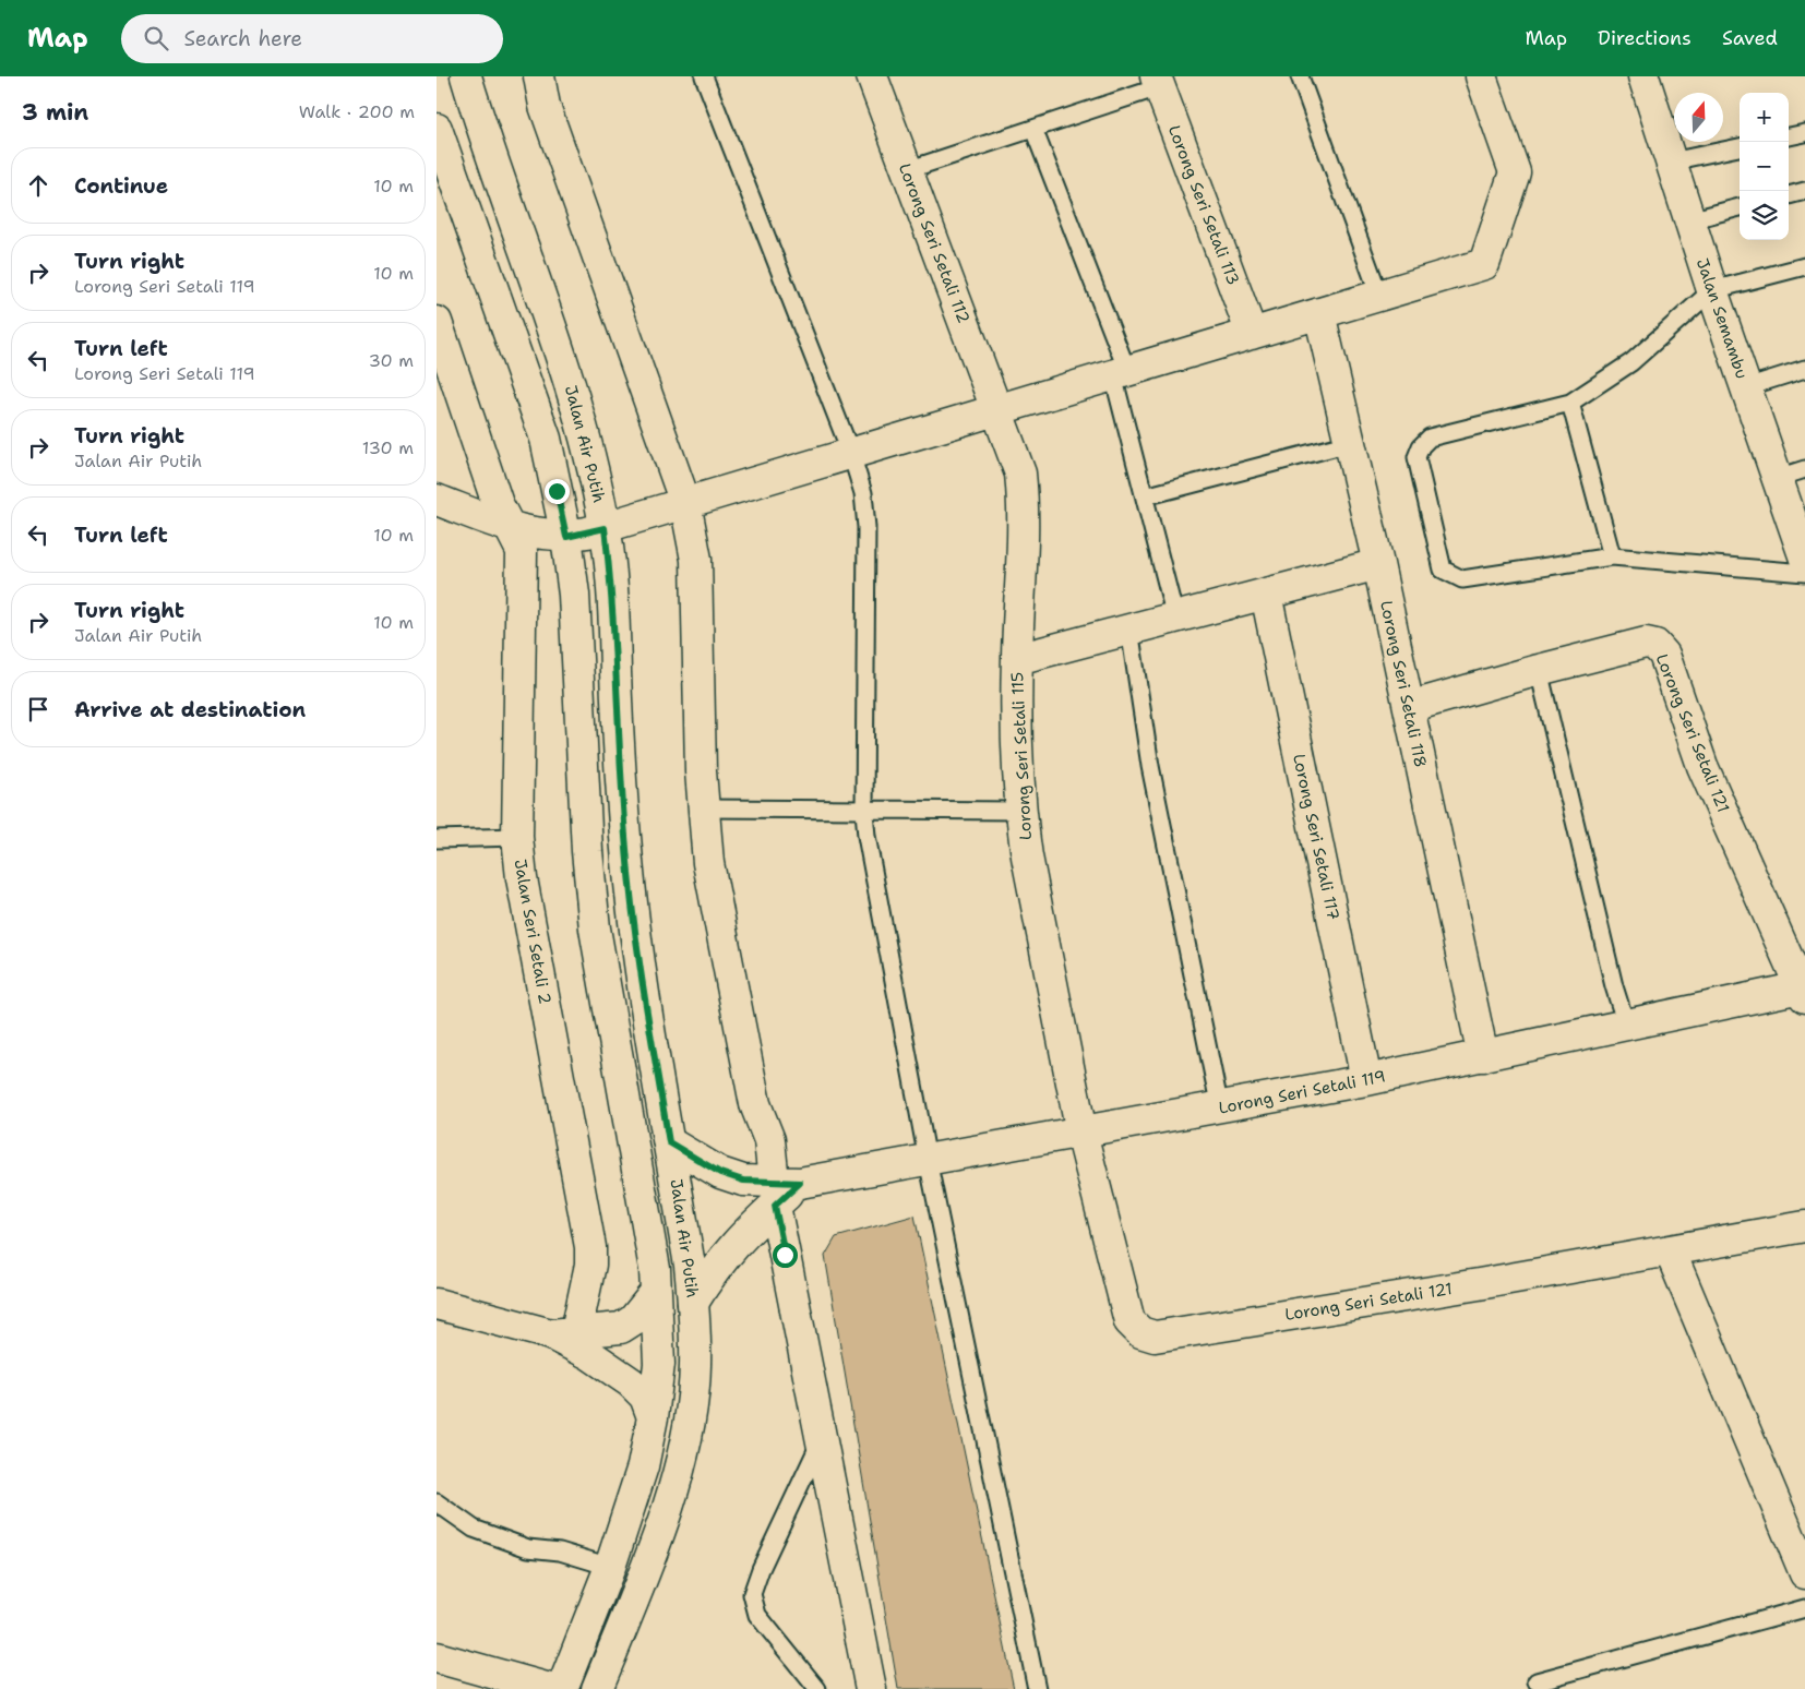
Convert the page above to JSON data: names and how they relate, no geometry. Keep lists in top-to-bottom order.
{
  "streets": {
    "street": [
      "Lorong Seri Setali 113",
      "Lorong Seri Setali 112",
      "Jalan Semambu",
      "Jalan Air Putih",
      "Lorong Seri Setali 118",
      "Lorong Seri Setali 121",
      "Lorong Seri Setali 115",
      "Lorong Seri Setali 117",
      "Jalan Seri Setali 2",
      "Lorong Seri Setali 119"
    ]
  },
  "crossings": [
    ["Lorong Seri Setali 112", "Lorong Seri Setali 115"],
    ["Jalan Air Putih", "Lorong Seri Setali 119"],
    ["Lorong Seri Setali 118", "Lorong Seri Setali 121"],
    ["Lorong Seri Setali 118", "Lorong Seri Setali 119"],
    ["Lorong Seri Setali 121", "Lorong Seri Setali 115"],
    ["Lorong Seri Setali 121", "Lorong Seri Setali 119"],
    ["Lorong Seri Setali 115", "Lorong Seri Setali 119"],
    ["Lorong Seri Setali 117", "Lorong Seri Setali 119"]
  ],
  "north": "top",
  "page": {
    "header": "Map",
    "search": "Search here",
    "nav": ["Map", "Directions", "Saved"],
    "heading": ["3 min", "Walk · 200 m"],
    "map_buttons": ["+", "−"],
    "list": [
      ["Continue", "10 m"],
      ["Turn right", "Lorong Seri Setali 119", "10 m"],
      ["Turn left", "Lorong Seri Setali 119", "30 m"],
      ["Turn right", "Jalan Air Putih", "130 m"],
      ["Turn left", "10 m"],
      ["Turn right", "Jalan Air Putih", "10 m"],
      "Arrive at destination"
    ]
  }
}
